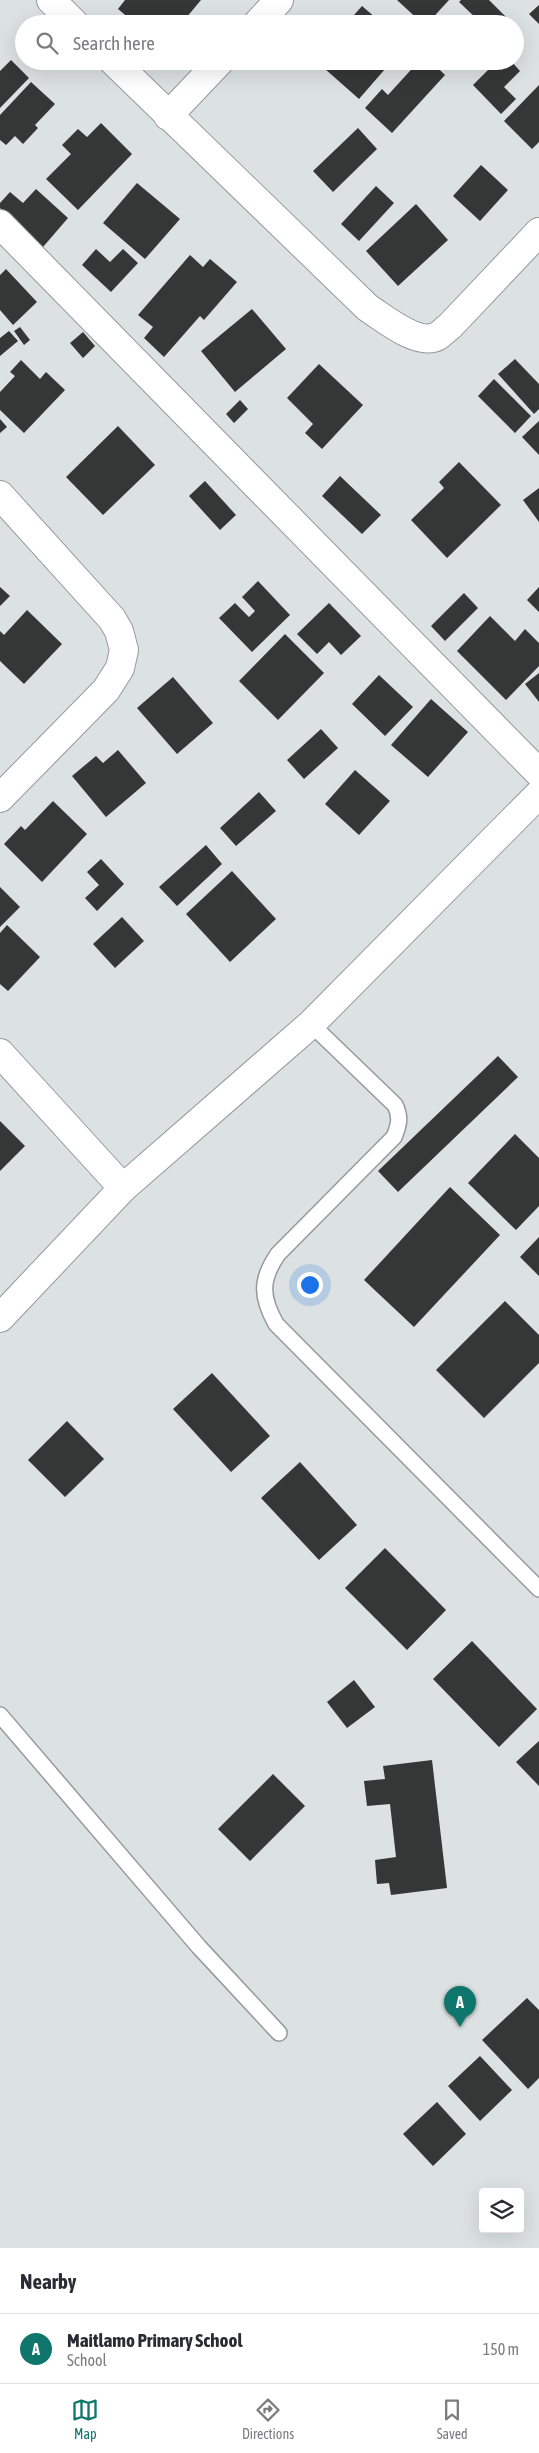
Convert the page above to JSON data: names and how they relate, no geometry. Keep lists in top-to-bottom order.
{
  "page": {
    "search": "Search here",
    "pins": "A",
    "heading": "Nearby",
    "list": [
      {
        "mark": "A",
        "name": "Maitlamo Primary School",
        "note": "School",
        "value": "150 m"
      }
    ],
    "nav": ["Map", "Directions", "Saved"]
  }
}
